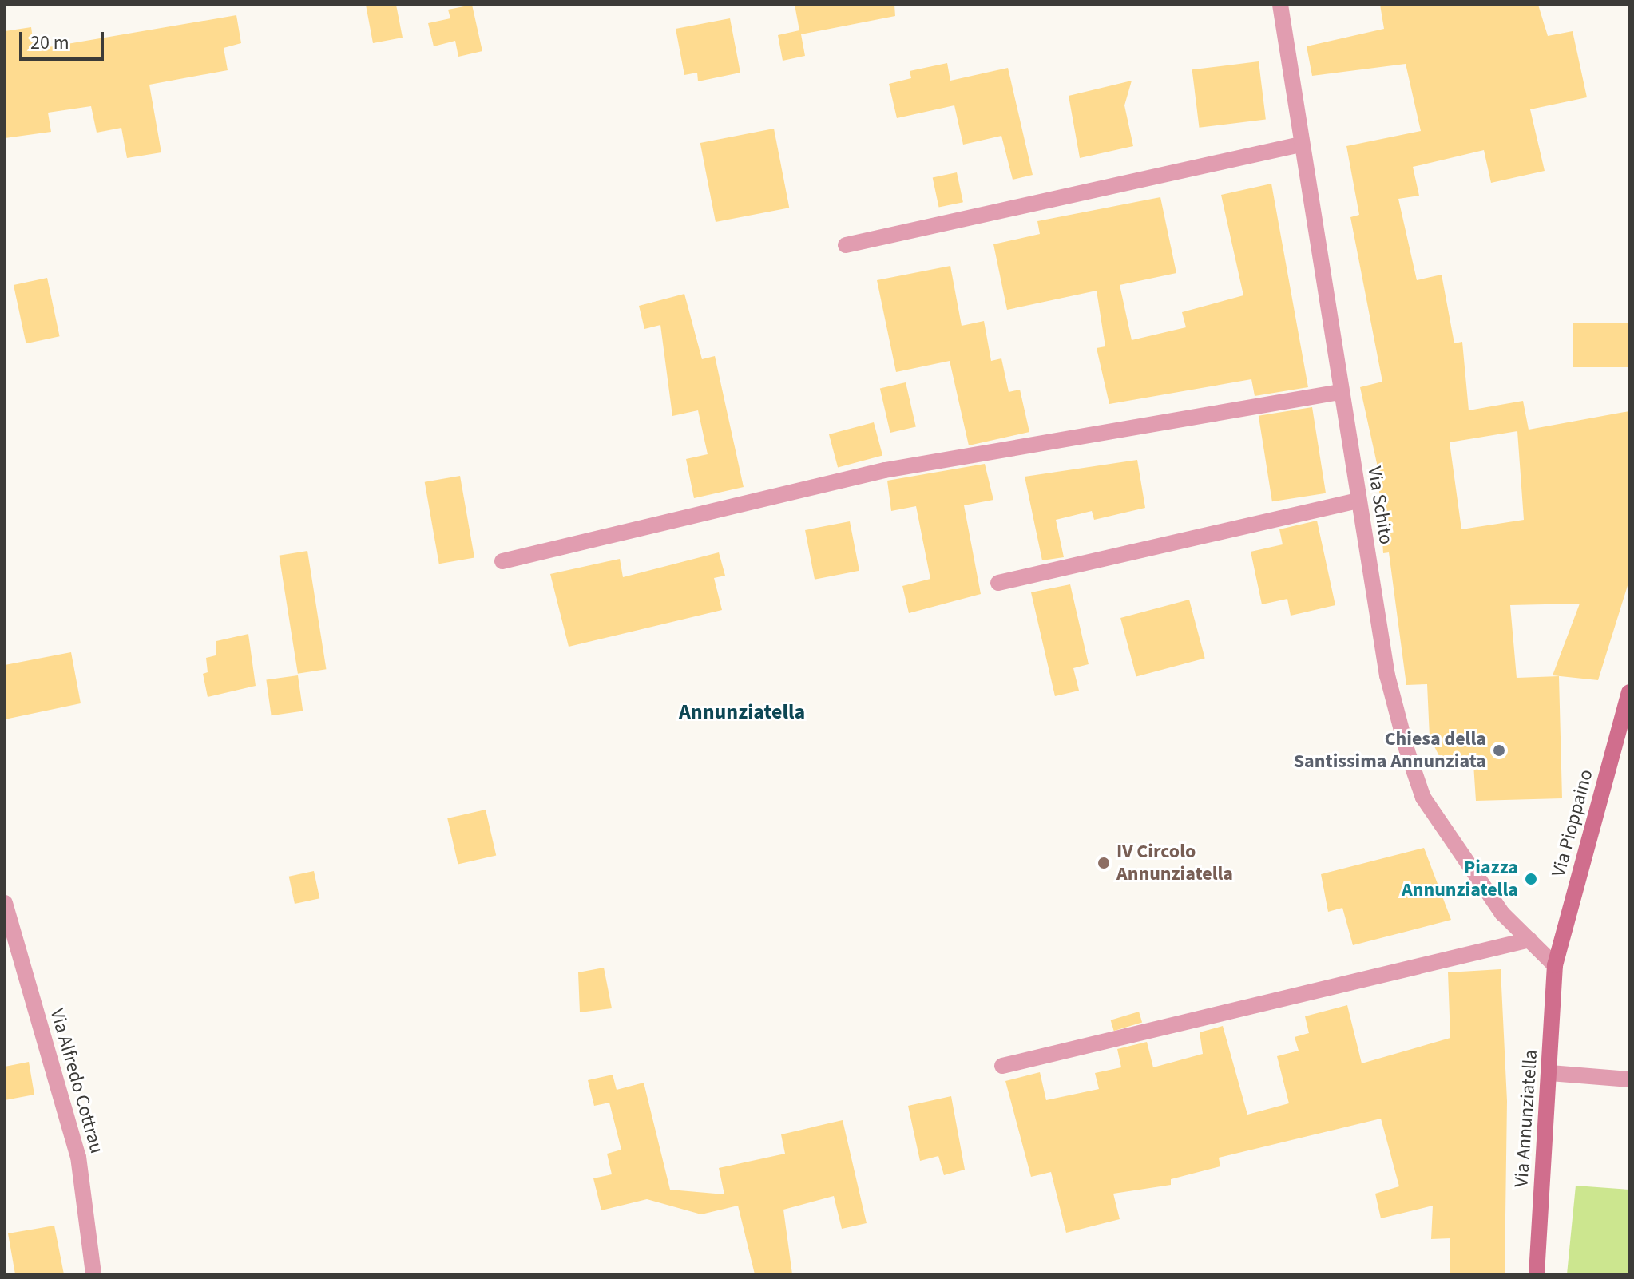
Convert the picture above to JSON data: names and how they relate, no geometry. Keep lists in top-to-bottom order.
{
  "streets": {
    "main road": ["Via Pioppaino", "Via Annunziatella"],
    "street": ["Via Schito", "Via Alfredo Cottrau"]
  },
  "crossings": [
    ["Via Schito", "Via Pioppaino"],
    ["Via Schito", "Via Annunziatella"],
    ["Via Pioppaino", "Via Annunziatella"]
  ],
  "districts": ["Annunziatella"],
  "places": ["Chiesa della Santissima Annunziata", "IV Circolo Annunziatella", "Piazza Annunziatella"],
  "scale_bar": "20 m"
}
